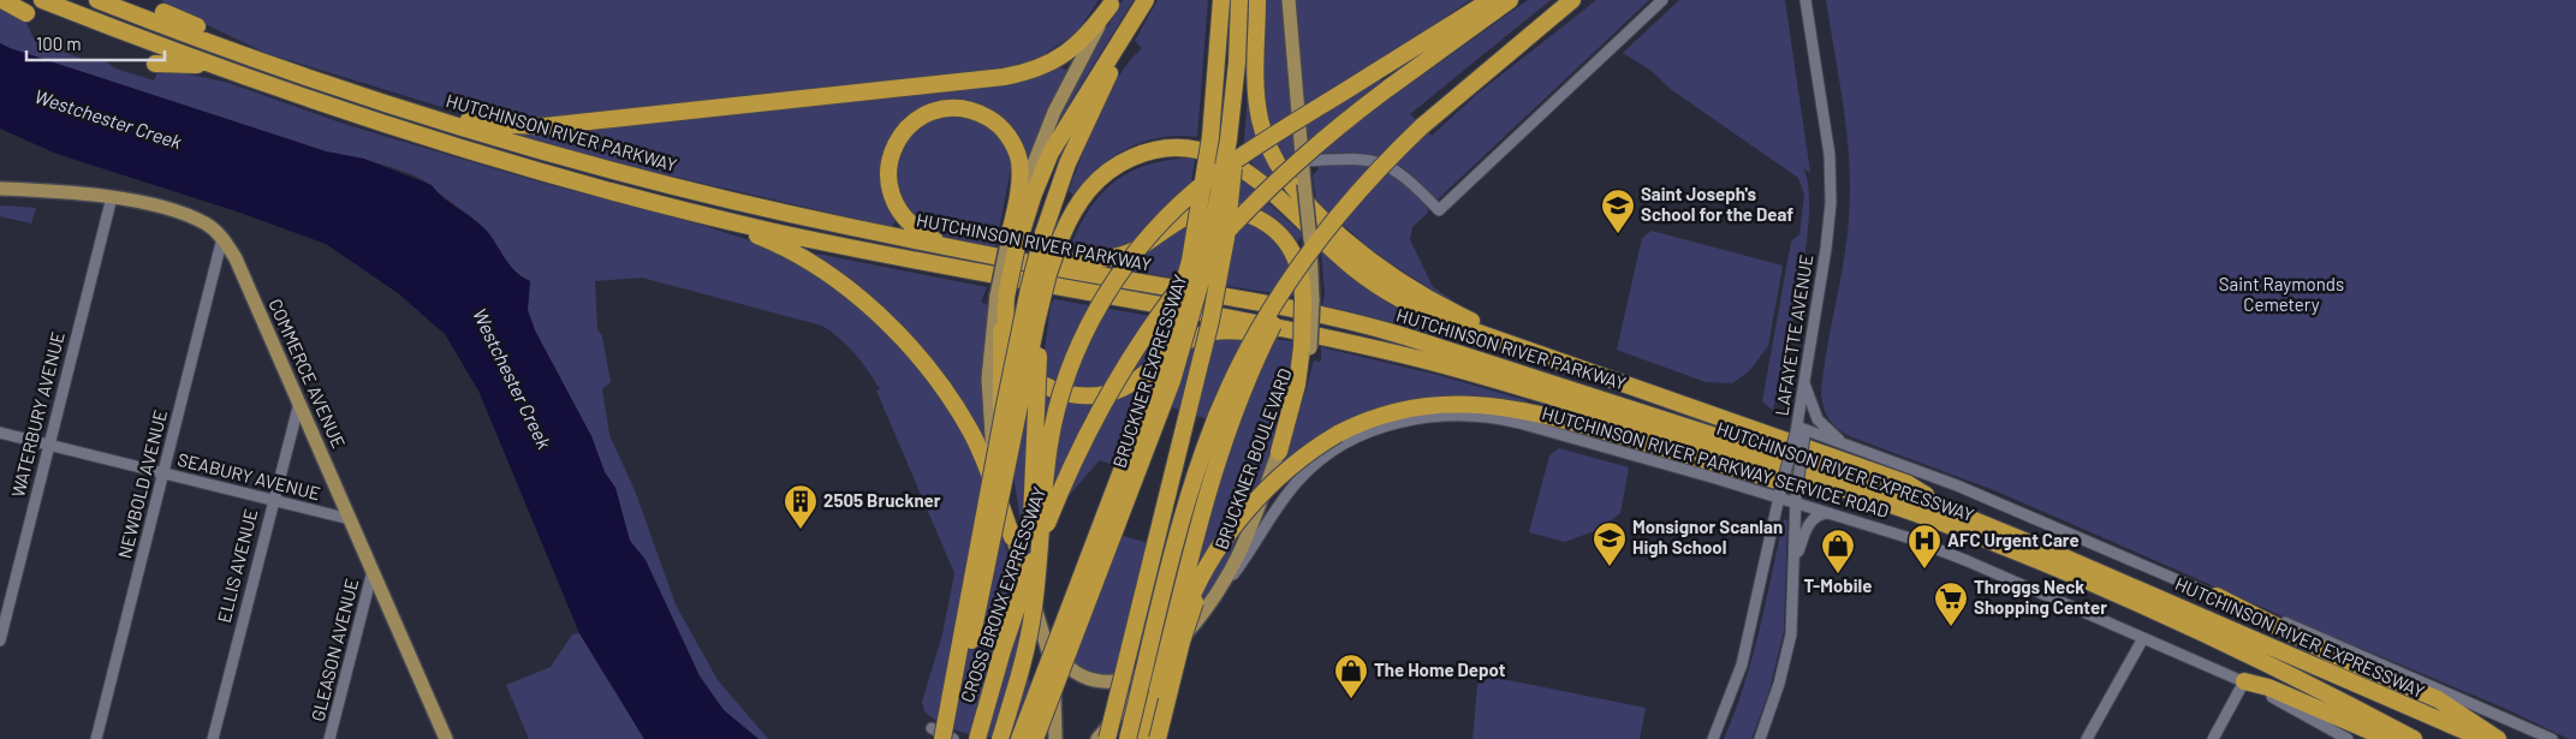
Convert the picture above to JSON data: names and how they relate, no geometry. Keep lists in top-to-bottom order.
{
  "streets": {
    "highway": [
      "HUTCHINSON RIVER PARKWAY",
      "BRUCKNER EXPRESSWAY",
      "HUTCHINSON RIVER EXPRESSWAY",
      "CROSS BRONX EXPRESSWAY"
    ],
    "main road": ["COMMERCE AVENUE", "BRUCKNER BOULEVARD"],
    "street": [
      "LAFAYETTE AVENUE",
      "WATERBURY AVENUE",
      "HUTCHINSON RIVER PARKWAY SERVICE ROAD",
      "SEABURY AVENUE",
      "NEWBOLD AVENUE",
      "ELLIS AVENUE",
      "GLEASON AVENUE"
    ]
  },
  "crossings": [
    ["HUTCHINSON RIVER PARKWAY", "HUTCHINSON RIVER EXPRESSWAY"],
    ["LAFAYETTE AVENUE", "HUTCHINSON RIVER PARKWAY SERVICE ROAD"],
    ["COMMERCE AVENUE", "WATERBURY AVENUE"],
    ["COMMERCE AVENUE", "SEABURY AVENUE"],
    ["COMMERCE AVENUE", "NEWBOLD AVENUE"],
    ["COMMERCE AVENUE", "ELLIS AVENUE"],
    ["COMMERCE AVENUE", "GLEASON AVENUE"],
    ["WATERBURY AVENUE", "SEABURY AVENUE"],
    ["BRUCKNER BOULEVARD", "HUTCHINSON RIVER PARKWAY SERVICE ROAD"],
    ["SEABURY AVENUE", "NEWBOLD AVENUE"],
    ["SEABURY AVENUE", "ELLIS AVENUE"]
  ],
  "water": ["Westchester Creek"],
  "parks": ["Saint Raymonds Cemetery"],
  "places": {
    "school or university": ["Saint Joseph's School for the Deaf", "Monsignor Scanlan High School"],
    "building": ["2505 Bruckner"],
    "hospital": ["AFC Urgent Care"],
    "shop": ["T-Mobile", "The Home Depot"],
    "supermarket": ["Throggs Neck Shopping Center"]
  },
  "scale_bar": "100 m"
}
